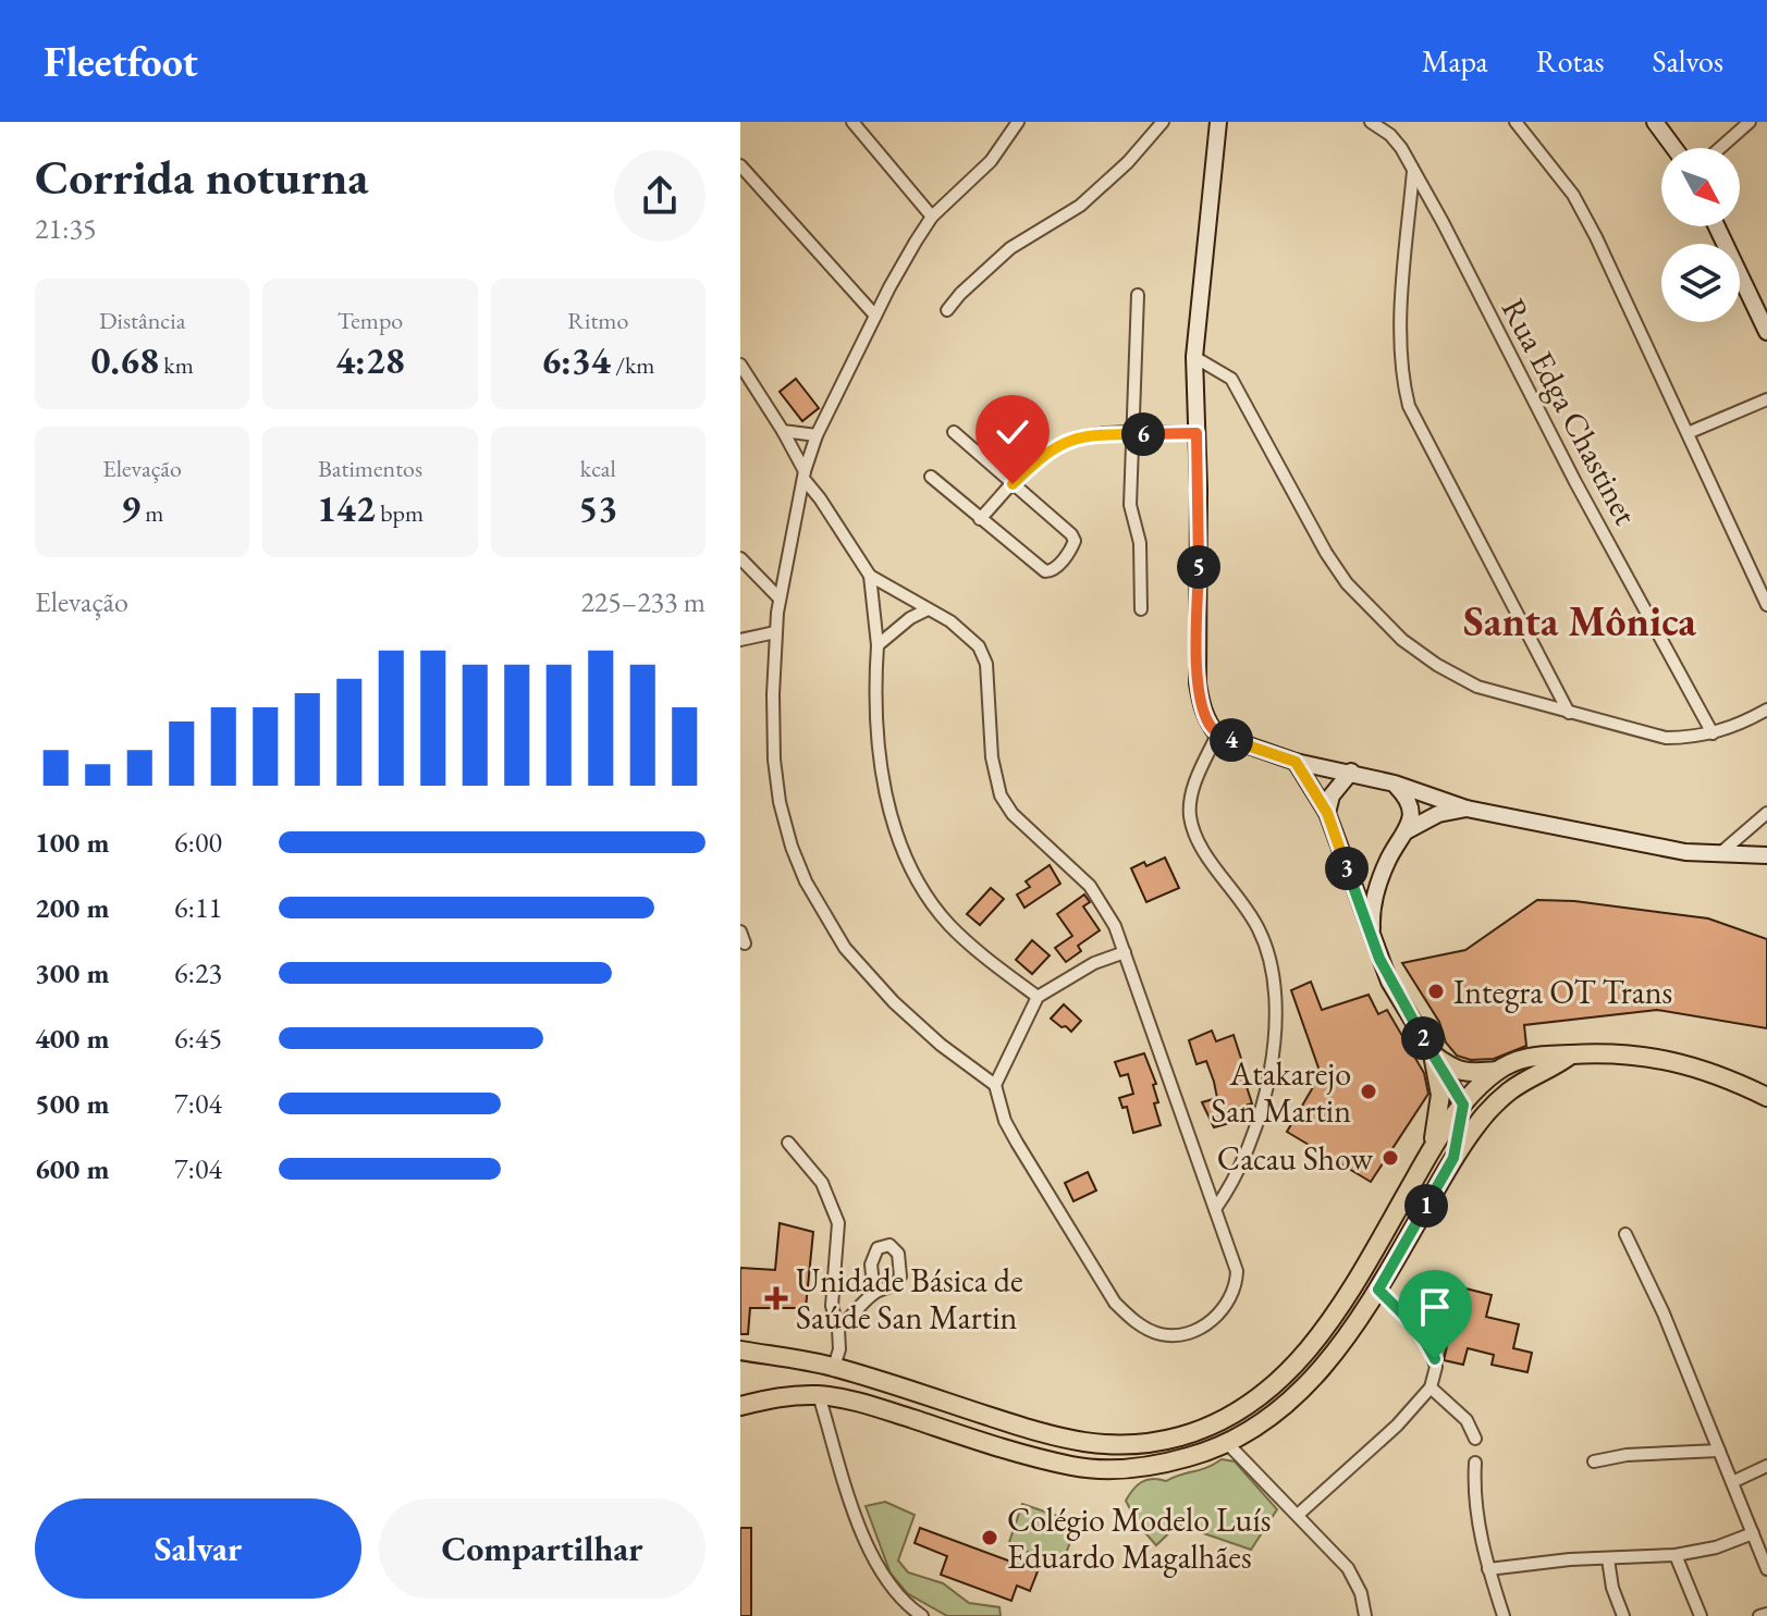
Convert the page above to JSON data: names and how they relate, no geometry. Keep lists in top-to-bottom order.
{
  "streets": {
    "street": ["Rua Edga Chastinet"]
  },
  "districts": ["Santa Mônica"],
  "places": {
    "other": [
      "Integra OT Trans",
      "Atakarejo San Martin",
      "Cacau Show",
      "Colégio Modelo Luís Eduardo Magalhães"
    ],
    "health": ["Unidade Básica de Saúde San Martin"]
  },
  "north": "bottom right",
  "page": {
    "header": "Fleetfoot",
    "nav": ["Mapa", "Rotas", "Salvos"],
    "heading": ["Corrida noturna", "21:35"],
    "stats": [
      ["Distância", "0.68 km"],
      ["Tempo", "4:28"],
      ["Ritmo", "6:34 /km"],
      ["Elevação", "9 m"],
      ["Batimentos", "142 bpm"],
      ["kcal", "53"]
    ],
    "pins": [
      "6",
      "5",
      "4",
      "3",
      "2",
      "1"
    ],
    "chart": ["Elevação", "225–233 m"],
    "list": [
      {
        "name": "100 m",
        "note": "6:00"
      },
      {
        "name": "200 m",
        "note": "6:11"
      },
      {
        "name": "300 m",
        "note": "6:23"
      },
      {
        "name": "400 m",
        "note": "6:45"
      },
      {
        "name": "500 m",
        "note": "7:04"
      },
      {
        "name": "600 m",
        "note": "7:04"
      }
    ],
    "buttons": ["Salvar", "Compartilhar"]
  }
}
